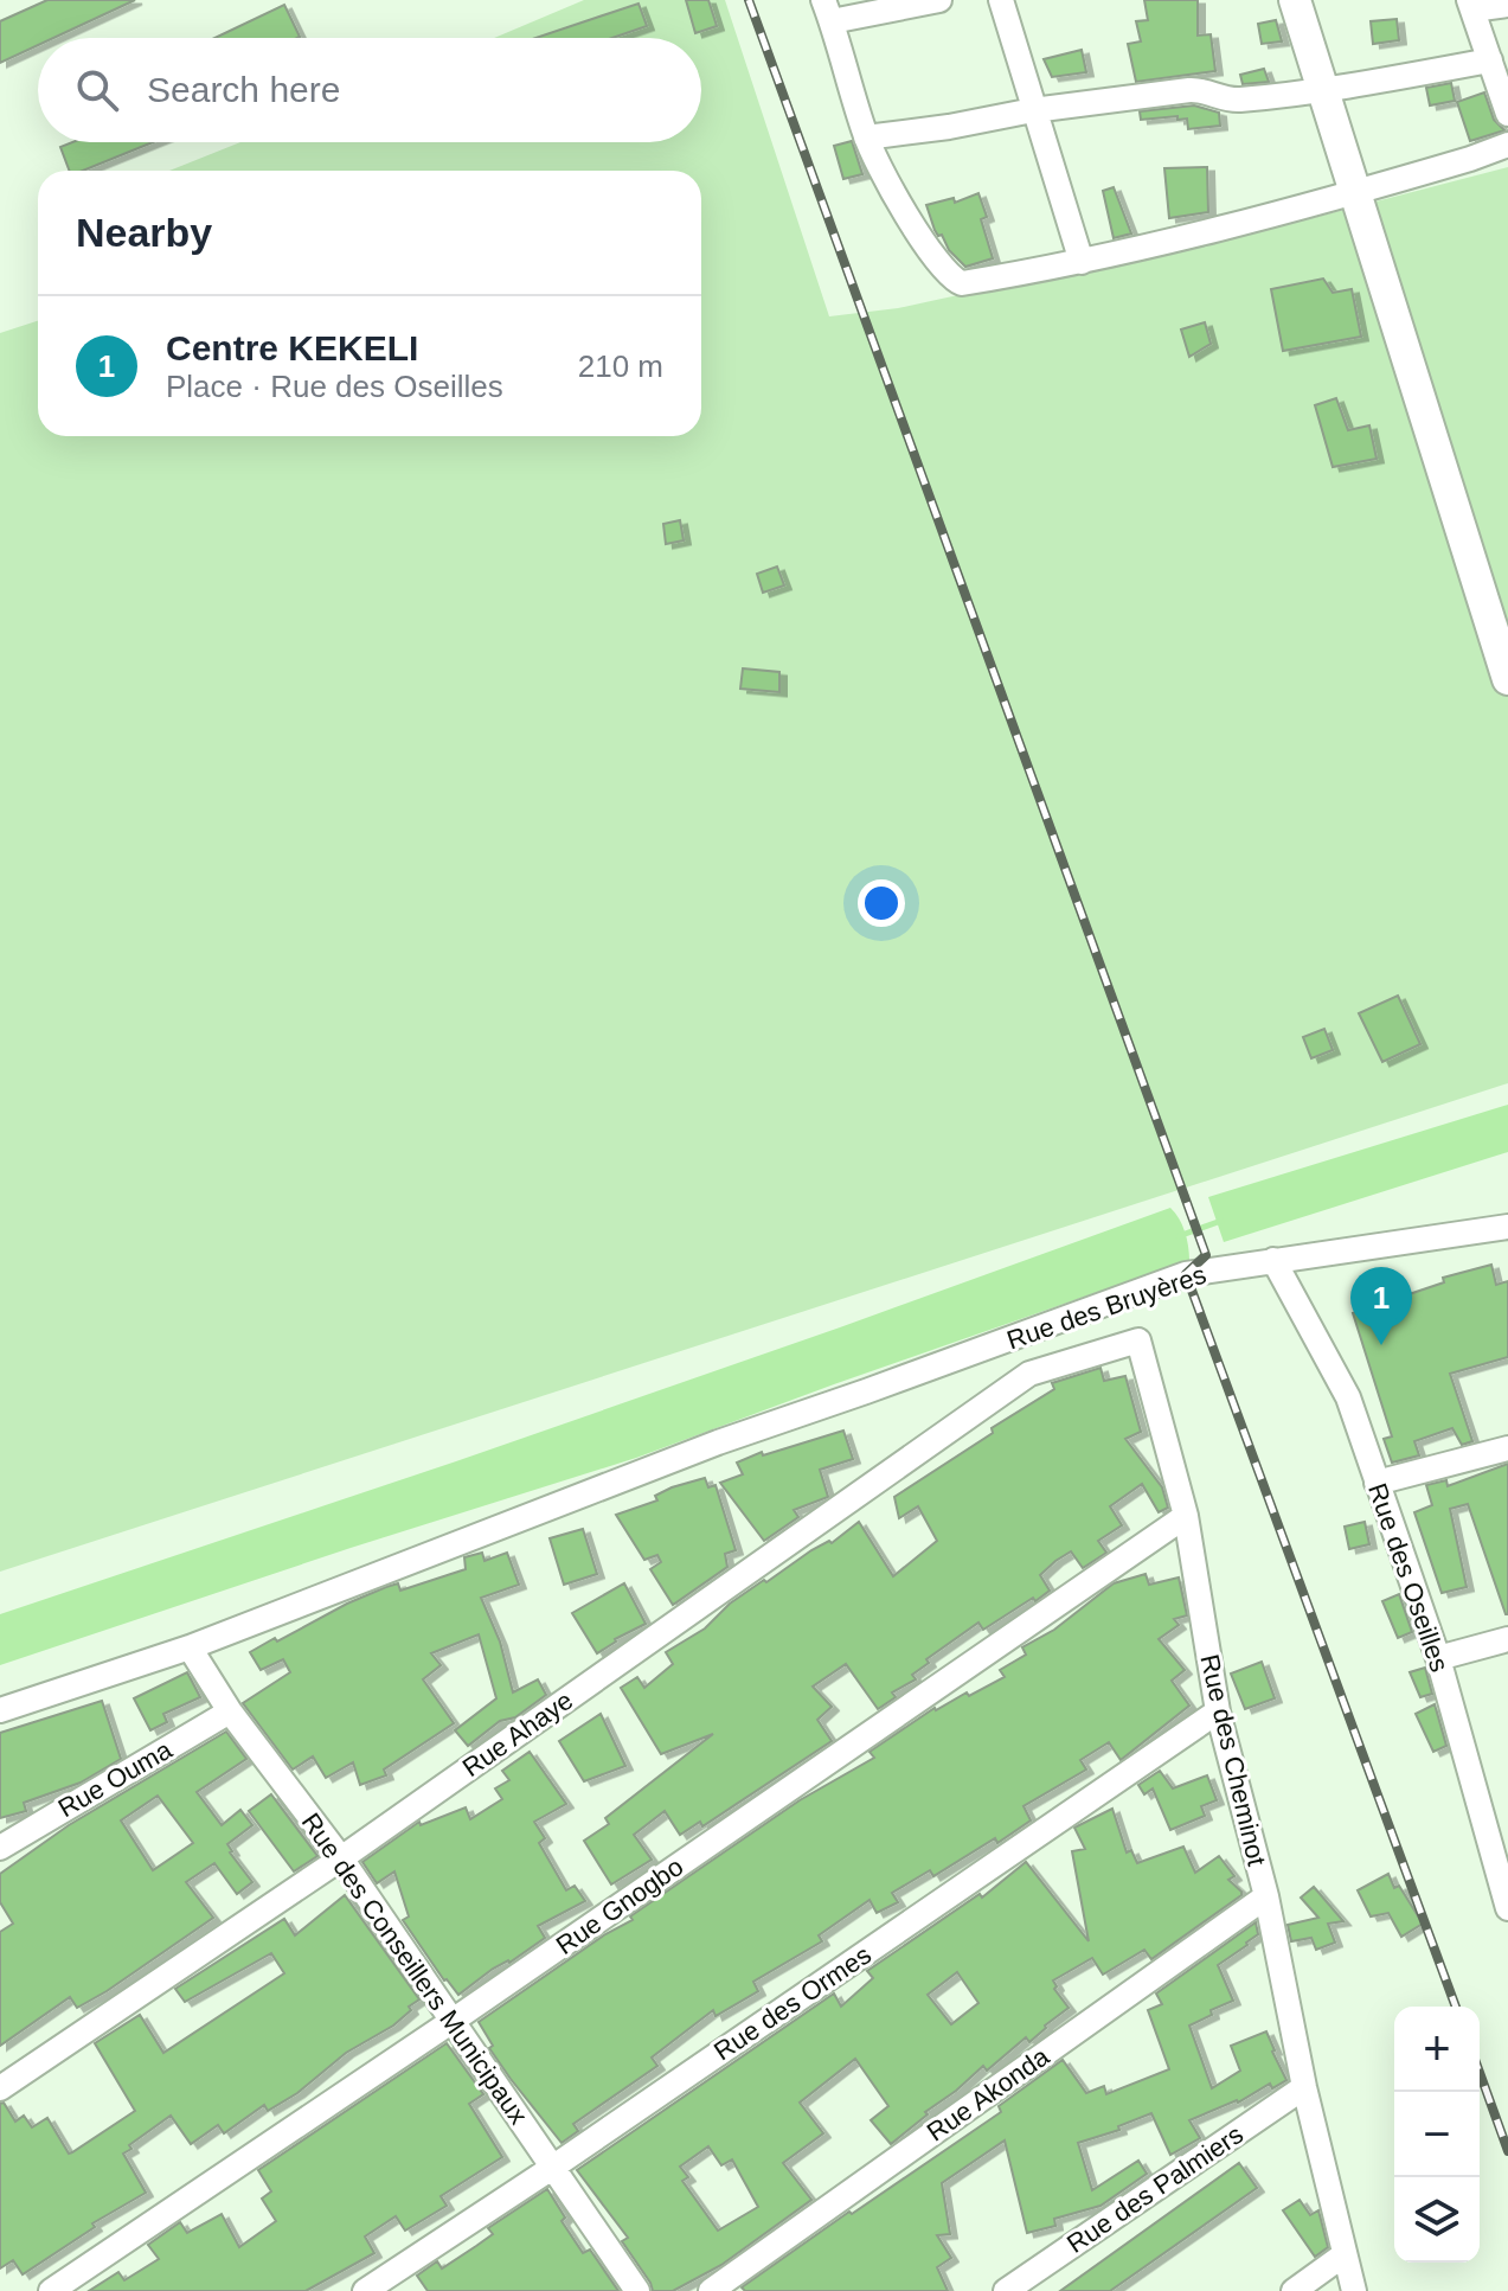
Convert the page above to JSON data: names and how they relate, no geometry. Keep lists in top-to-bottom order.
{
  "streets": {
    "street": [
      "Rue des Bruyères",
      "Rue des Oseilles",
      "Rue Ahaye",
      "Rue des Cheminot",
      "Rue Ouma",
      "Rue Gnogbo",
      "Rue des Conseillers Municipaux",
      "Rue des Ormes",
      "Rue Akonda",
      "Rue des Palmiers"
    ]
  },
  "crossings": [
    ["Rue des Bruyères", "Rue des Oseilles"],
    ["Rue des Bruyères", "Rue des Conseillers Municipaux"],
    ["Rue Ahaye", "Rue des Cheminot"],
    ["Rue Ahaye", "Rue des Conseillers Municipaux"],
    ["Rue des Cheminot", "Rue Gnogbo"],
    ["Rue des Cheminot", "Rue des Ormes"],
    ["Rue des Cheminot", "Rue Akonda"],
    ["Rue des Cheminot", "Rue des Palmiers"],
    ["Rue Ouma", "Rue des Conseillers Municipaux"],
    ["Rue Gnogbo", "Rue des Conseillers Municipaux"],
    ["Rue des Conseillers Municipaux", "Rue des Ormes"]
  ],
  "page": {
    "search": "Search here",
    "heading": "Nearby",
    "list": [
      {
        "mark": "1",
        "name": "Centre KEKELI",
        "note": "Place · Rue des Oseilles",
        "value": "210 m"
      }
    ],
    "pins": "1",
    "map_buttons": ["+", "−"]
  }
}
